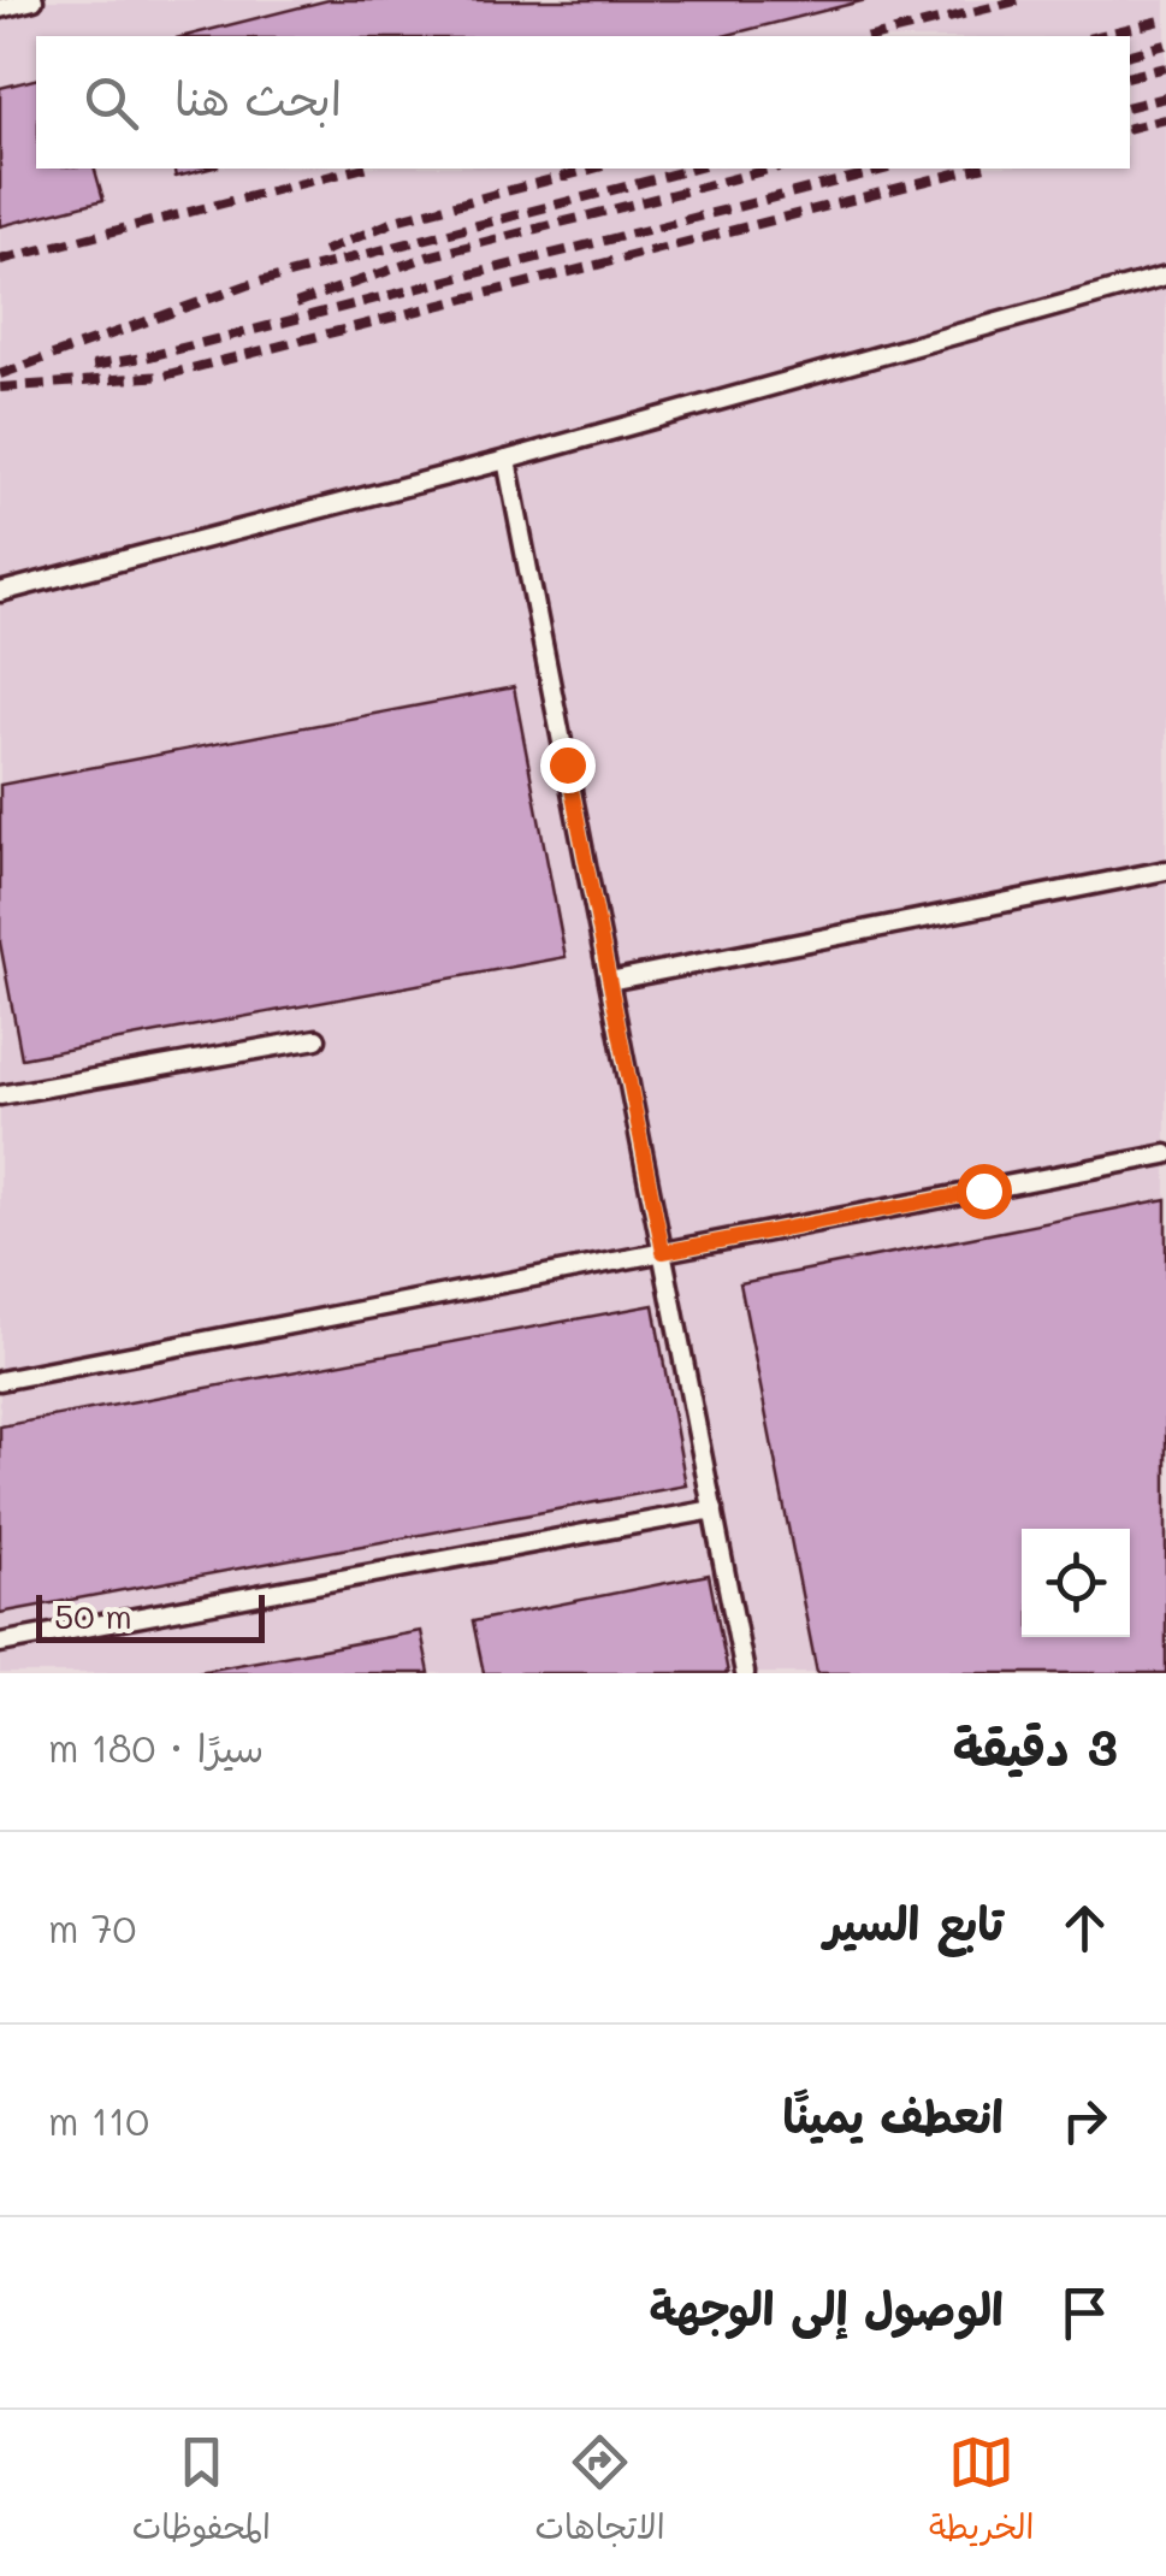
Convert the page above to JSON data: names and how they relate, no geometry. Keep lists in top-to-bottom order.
{
  "scale_bar": "50 m",
  "page": {
    "search": "ابحث هنا",
    "scale": "50 m",
    "heading": ["3 دقيقة", "سيرًا · 180 m"],
    "list": [
      ["تابع السير", "70 m"],
      ["انعطف يمينًا", "110 m"],
      "الوصول إلى الوجهة"
    ],
    "nav": ["الخريطة", "الاتجاهات", "المحفوظات"]
  }
}
